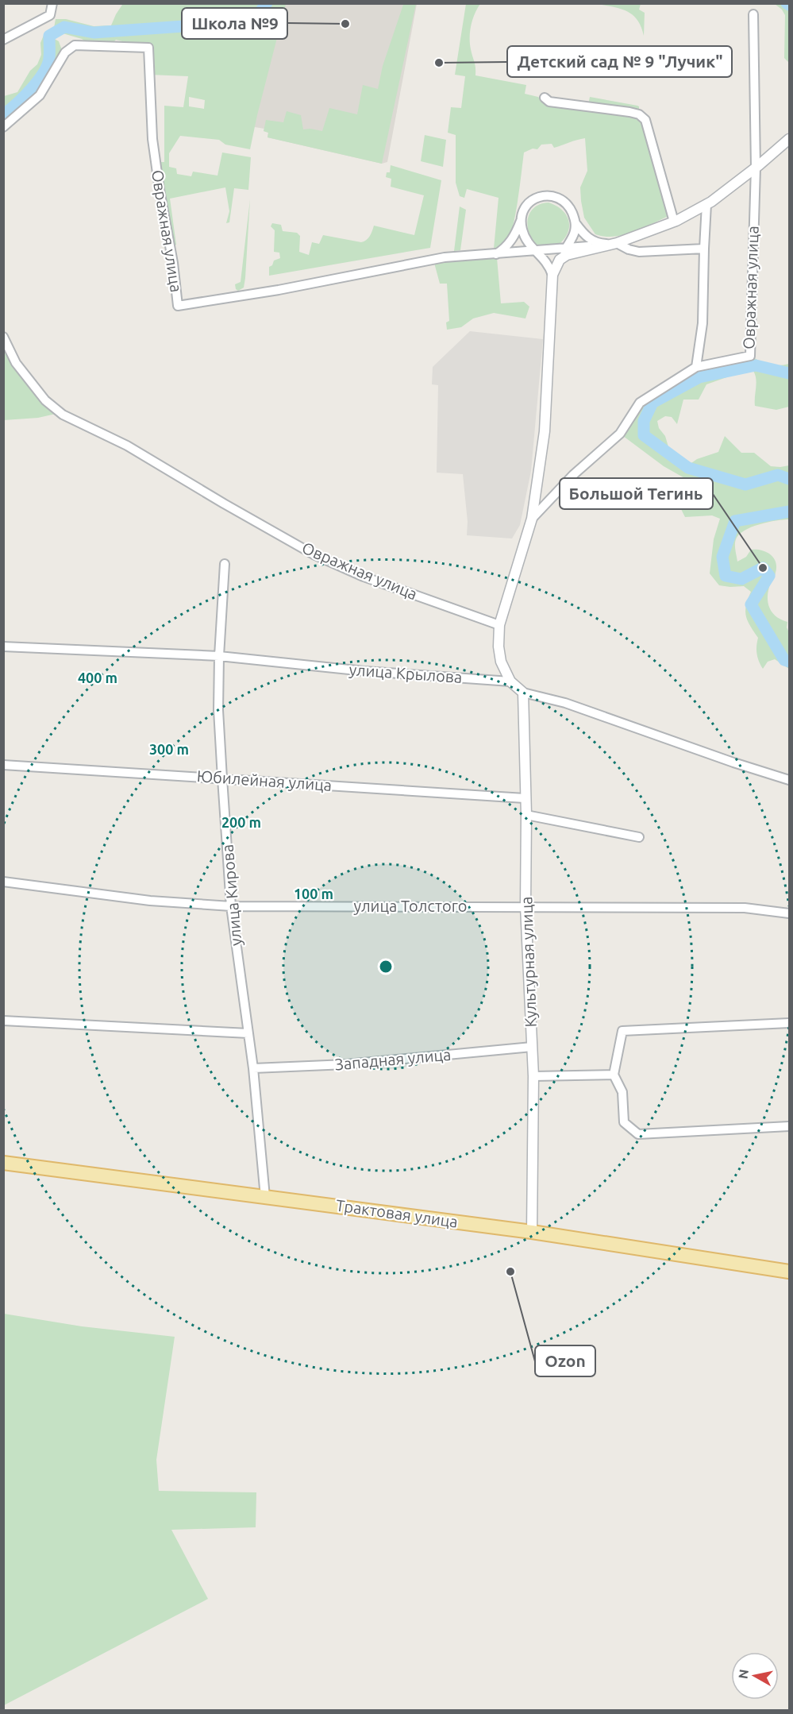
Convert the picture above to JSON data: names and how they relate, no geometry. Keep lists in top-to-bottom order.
{
  "streets": {
    "main road": ["Трактовая улица"],
    "street": [
      "Овражная улица",
      "улица Крылова",
      "Юбилейная улица",
      "улица Кирова",
      "улица Толстого",
      "Культурная улица",
      "Западная улица"
    ]
  },
  "crossings": [
    ["Овражная улица", "улица Крылова"],
    ["улица Крылова", "улица Кирова"],
    ["Юбилейная улица", "улица Кирова"],
    ["Юбилейная улица", "Культурная улица"],
    ["улица Кирова", "улица Толстого"],
    ["улица Кирова", "Западная улица"],
    ["улица Кирова", "Трактовая улица"],
    ["улица Толстого", "Культурная улица"],
    ["Культурная улица", "Западная улица"],
    ["Культурная улица", "Трактовая улица"]
  ],
  "places": [
    "Школа №9",
    "Детский сад № 9 \"Лучик\"",
    "Большой Тегинь",
    "Ozon"
  ],
  "north": "left",
  "rings": [
    "400 m",
    "300 m",
    "200 m",
    "100 m"
  ]
}
